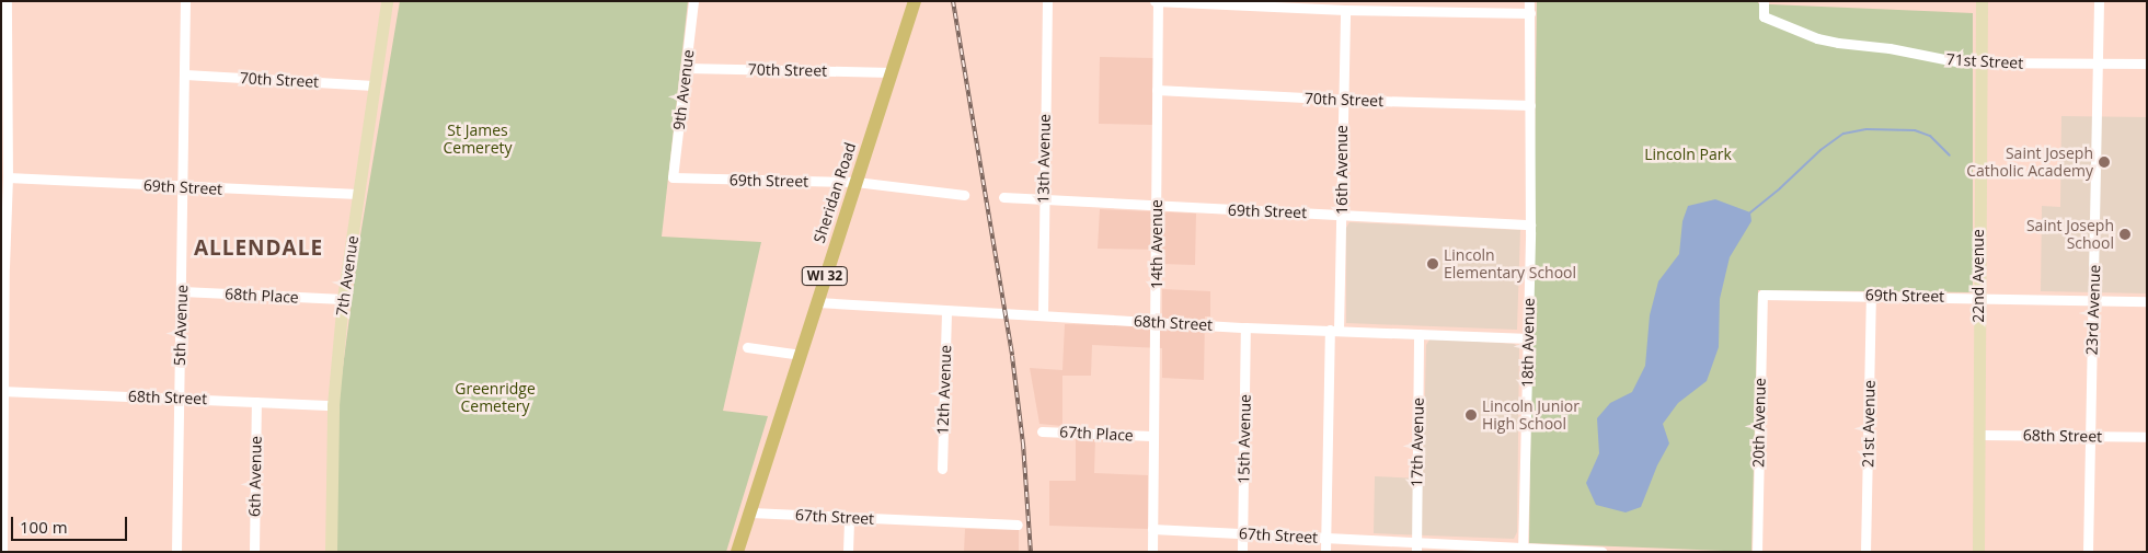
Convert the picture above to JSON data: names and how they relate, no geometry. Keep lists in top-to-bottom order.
{
  "streets": {
    "main road": ["Sheridan Road", "WI 32"],
    "street": [
      "71st Street",
      "70th Street",
      "9th Avenue",
      "13th Avenue",
      "16th Avenue",
      "69th Street",
      "14th Avenue",
      "7th Avenue",
      "22nd Avenue",
      "68th Place",
      "23rd Avenue",
      "68th Street",
      "5th Avenue",
      "18th Avenue",
      "12th Avenue",
      "20th Avenue",
      "21st Avenue",
      "67th Place",
      "15th Avenue",
      "17th Avenue",
      "6th Avenue",
      "67th Street"
    ]
  },
  "crossings": [
    ["71st Street", "22nd Avenue"],
    ["71st Street", "23rd Avenue"],
    ["70th Street", "9th Avenue"],
    ["70th Street", "16th Avenue"],
    ["70th Street", "Sheridan Road"],
    ["70th Street", "14th Avenue"],
    ["70th Street", "7th Avenue"],
    ["70th Street", "5th Avenue"],
    ["70th Street", "18th Avenue"],
    ["9th Avenue", "69th Street"],
    ["13th Avenue", "69th Street"],
    ["13th Avenue", "68th Street"],
    ["16th Avenue", "69th Street"],
    ["16th Avenue", "68th Street"],
    ["16th Avenue", "67th Street"],
    ["69th Street", "Sheridan Road"],
    ["69th Street", "14th Avenue"],
    ["69th Street", "7th Avenue"],
    ["69th Street", "22nd Avenue"],
    ["69th Street", "23rd Avenue"],
    ["69th Street", "5th Avenue"],
    ["69th Street", "18th Avenue"],
    ["69th Street", "20th Avenue"],
    ["69th Street", "21st Avenue"],
    ["Sheridan Road", "68th Street"],
    ["Sheridan Road", "67th Street"],
    ["14th Avenue", "68th Street"],
    ["14th Avenue", "67th Place"],
    ["14th Avenue", "67th Street"],
    ["7th Avenue", "68th Place"],
    ["7th Avenue", "68th Street"],
    ["22nd Avenue", "68th Street"],
    ["68th Place", "5th Avenue"],
    ["23rd Avenue", "68th Street"],
    ["68th Street", "5th Avenue"],
    ["68th Street", "18th Avenue"],
    ["68th Street", "12th Avenue"],
    ["68th Street", "15th Avenue"],
    ["68th Street", "17th Avenue"],
    ["68th Street", "6th Avenue"],
    ["18th Avenue", "67th Street"],
    ["15th Avenue", "67th Street"],
    ["17th Avenue", "67th Street"]
  ],
  "districts": ["ALLENDALE"],
  "parks": ["St James Cemerety", "Lincoln Park", "Greenridge Cemetery"],
  "places": [
    "Saint Joseph Catholic Academy",
    "Saint Joseph School",
    "Lincoln Elementary School",
    "Lincoln Junior High School"
  ],
  "scale_bar": "100 m"
}
